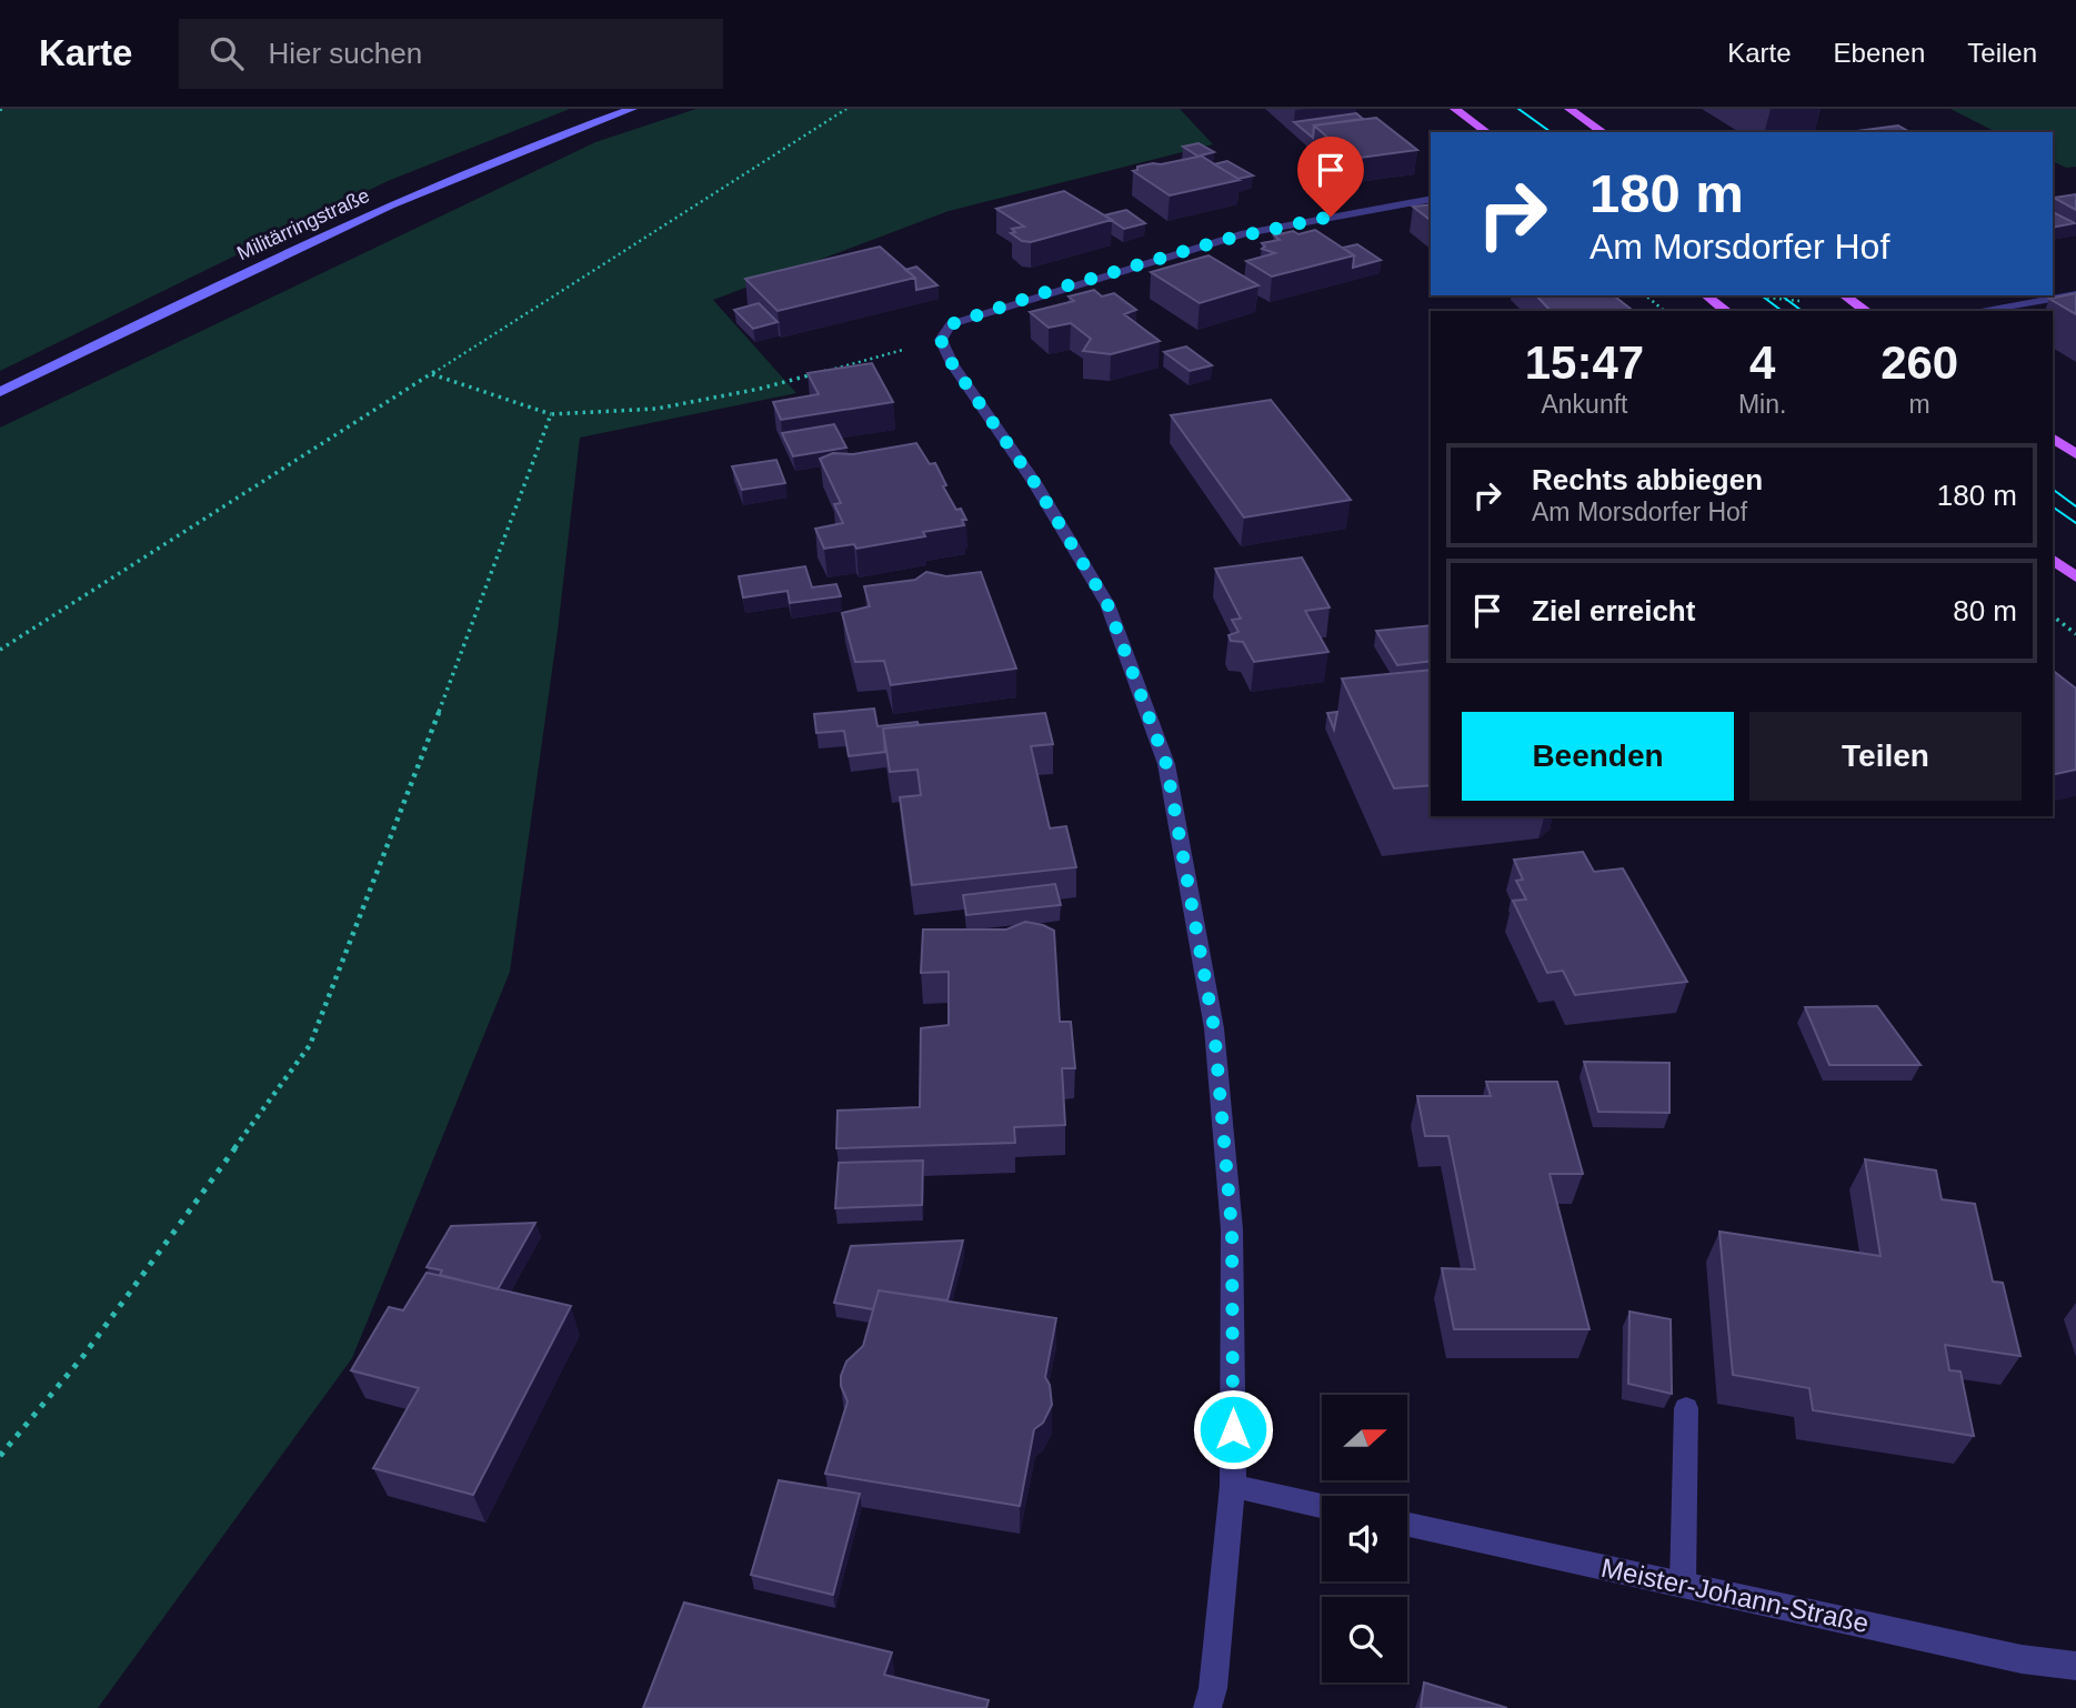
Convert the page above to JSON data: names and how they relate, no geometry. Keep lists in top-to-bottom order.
{
  "streets": {
    "main road": ["Militärringstraße"],
    "street": ["Meister-Johann-Straße"]
  },
  "north": "right",
  "page": {
    "header": "Karte",
    "search": "Hier suchen",
    "nav": ["Karte", "Ebenen", "Teilen"],
    "turn": ["180 m", "Am Morsdorfer Hof"],
    "eta": [
      "15:47",
      "Ankunft",
      "4",
      "Min.",
      "260",
      "m"
    ],
    "list": [
      {
        "name": "Rechts abbiegen",
        "note": "Am Morsdorfer Hof",
        "value": "180 m"
      },
      {
        "name": "Ziel erreicht",
        "value": "80 m"
      }
    ],
    "buttons": ["Beenden", "Teilen"]
  }
}
